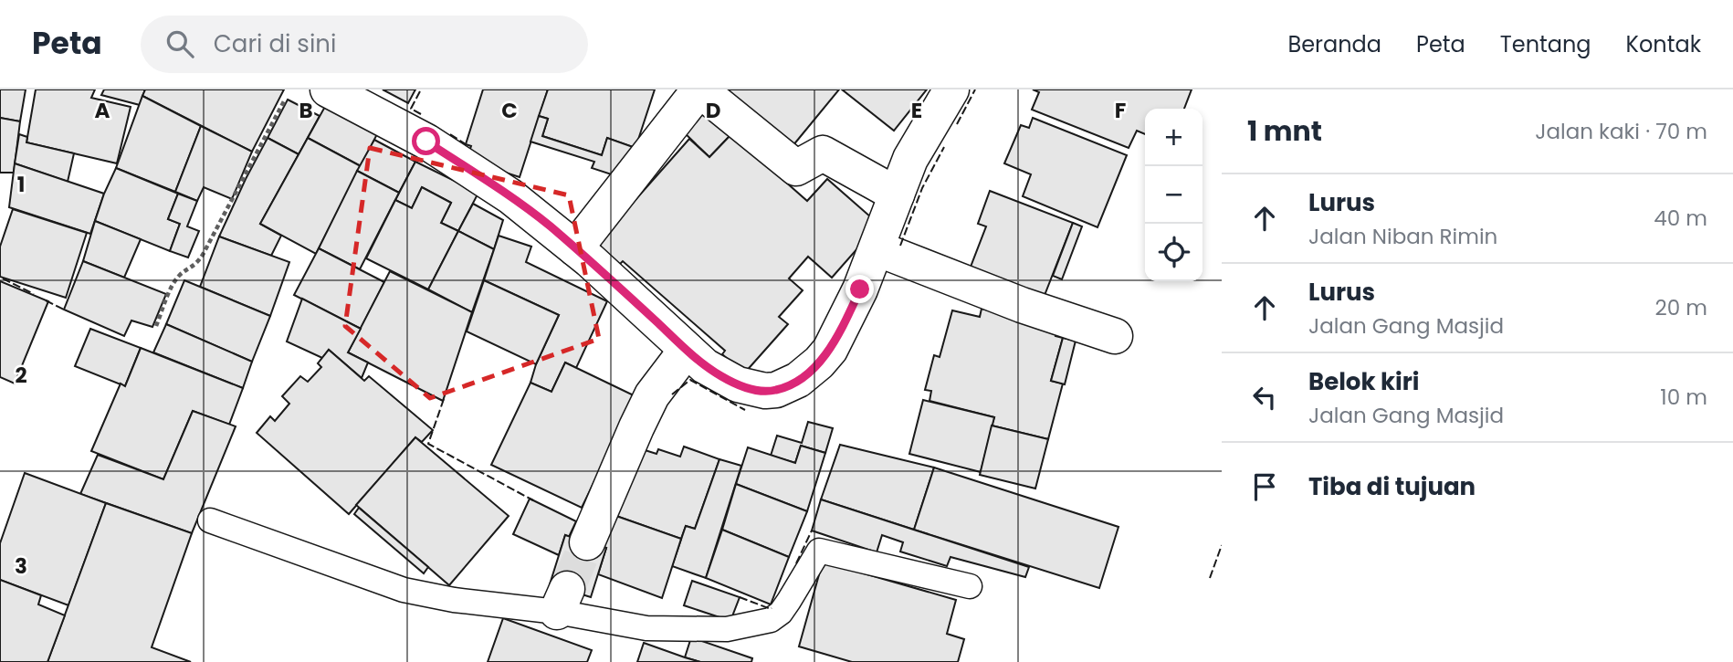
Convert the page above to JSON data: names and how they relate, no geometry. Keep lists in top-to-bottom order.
{
  "page": {
    "header": "Peta",
    "search": "Cari di sini",
    "nav": [
      "Beranda",
      "Peta",
      "Tentang",
      "Kontak"
    ],
    "heading": ["1 mnt", "Jalan kaki · 70 m"],
    "map_buttons": ["+", "−"],
    "list": [
      ["Lurus", "Jalan Niban Rimin", "40 m"],
      ["Lurus", "Jalan Gang Masjid", "20 m"],
      ["Belok kiri", "Jalan Gang Masjid", "10 m"],
      "Tiba di tujuan"
    ]
  },
  "grid": {
    "columns": [
      "A",
      "B",
      "C",
      "D",
      "E",
      "F"
    ],
    "rows": ["1", "2", "3"]
  }
}
